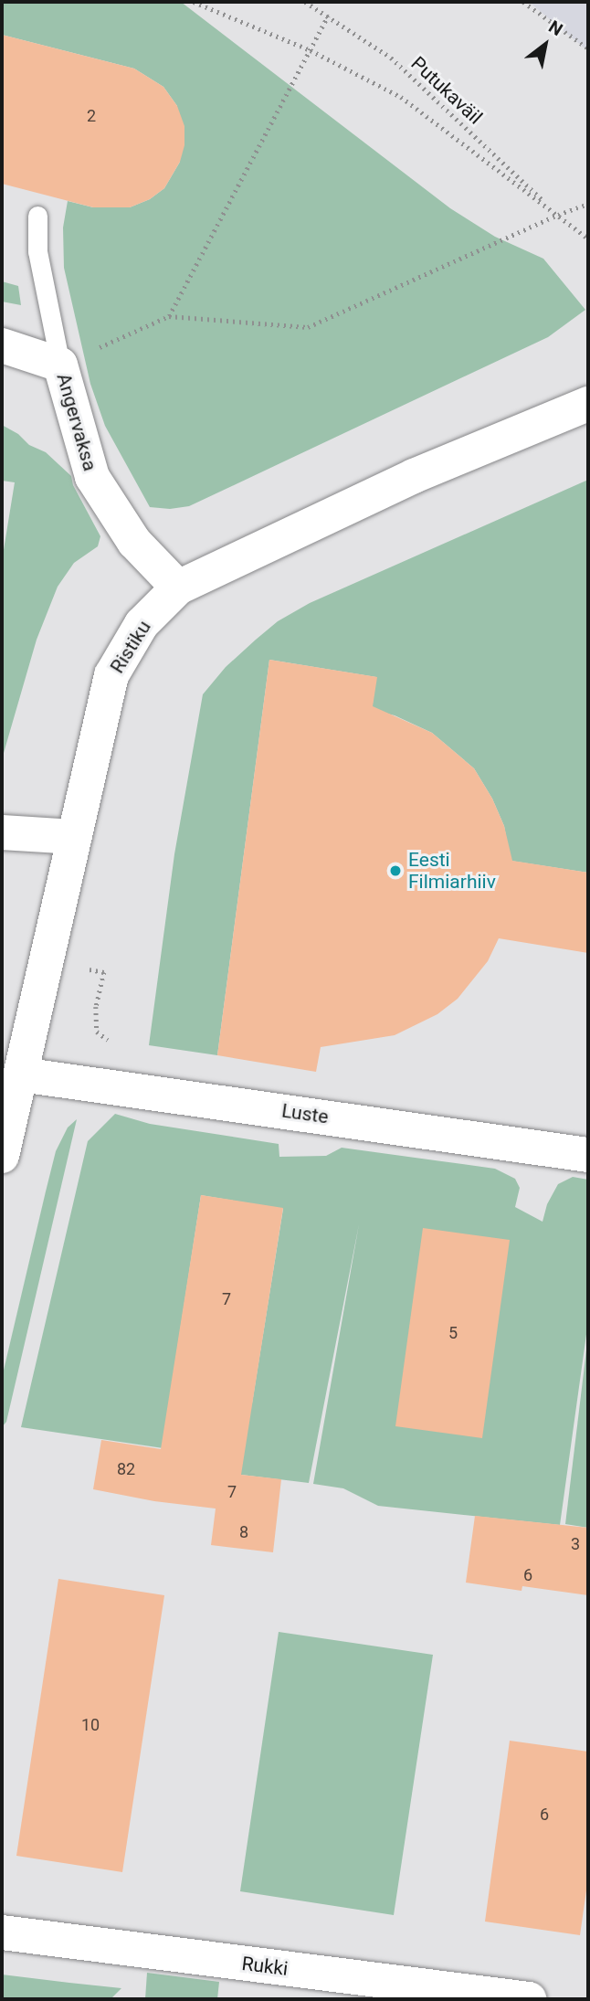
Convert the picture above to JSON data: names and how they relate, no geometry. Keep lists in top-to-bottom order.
{
  "streets": {
    "street": [
      "Angervaksa",
      "Ristiku",
      "Luste",
      "Rukki"
    ],
    "path": ["Putukaväil"]
  },
  "crossings": [
    ["Angervaksa", "Ristiku"],
    ["Ristiku", "Luste"]
  ],
  "places": ["Eesti Filmiarhiiv"],
  "house_numbers": [
    "2",
    "7",
    "5",
    "82",
    "7",
    "8",
    "3",
    "6",
    "10",
    "6"
  ],
  "north": "top right"
}
